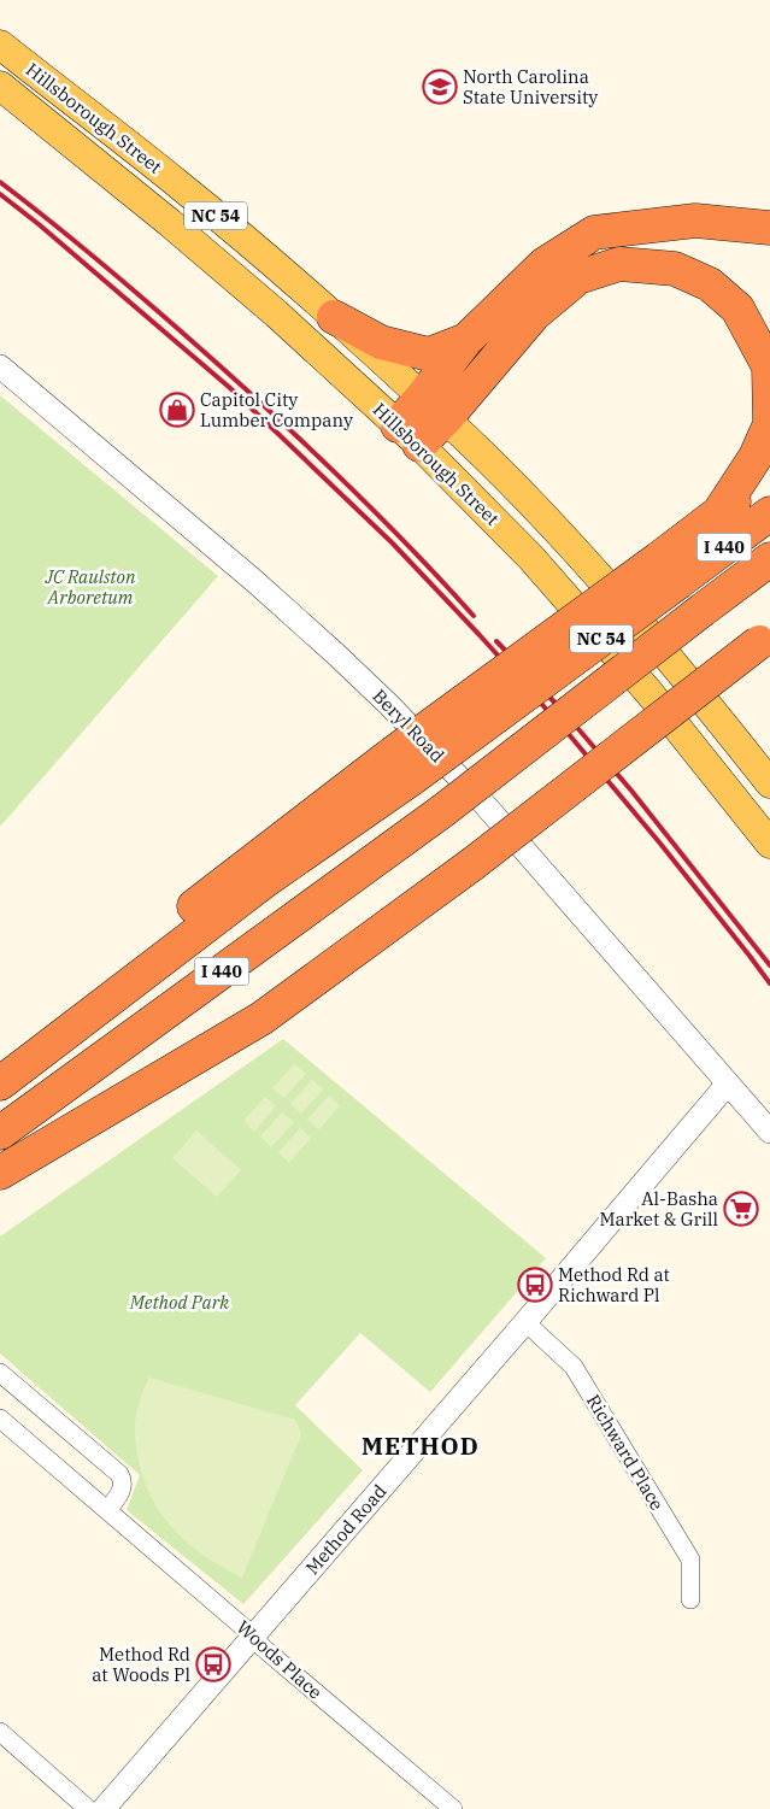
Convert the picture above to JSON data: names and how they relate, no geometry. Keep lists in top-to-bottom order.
{
  "streets": {
    "highway": ["I 440"],
    "main road": ["Hillsborough Street", "NC 54"],
    "street": [
      "Beryl Road",
      "Richward Place",
      "Method Road",
      "Woods Place"
    ]
  },
  "crossings": [
    ["Beryl Road", "Method Road"],
    ["Richward Place", "Method Road"],
    ["Method Road", "Woods Place"]
  ],
  "districts": ["METHOD"],
  "parks": ["JC Raulston Arboretum", "Method Park"],
  "places": {
    "school or university": ["North Carolina State University"],
    "shop": ["Capitol City Lumber Company"],
    "supermarket": ["Al-Basha Market & Grill"],
    "bus stop": ["Method Rd at Richward Pl", "Method Rd at Woods Pl"]
  }
}
